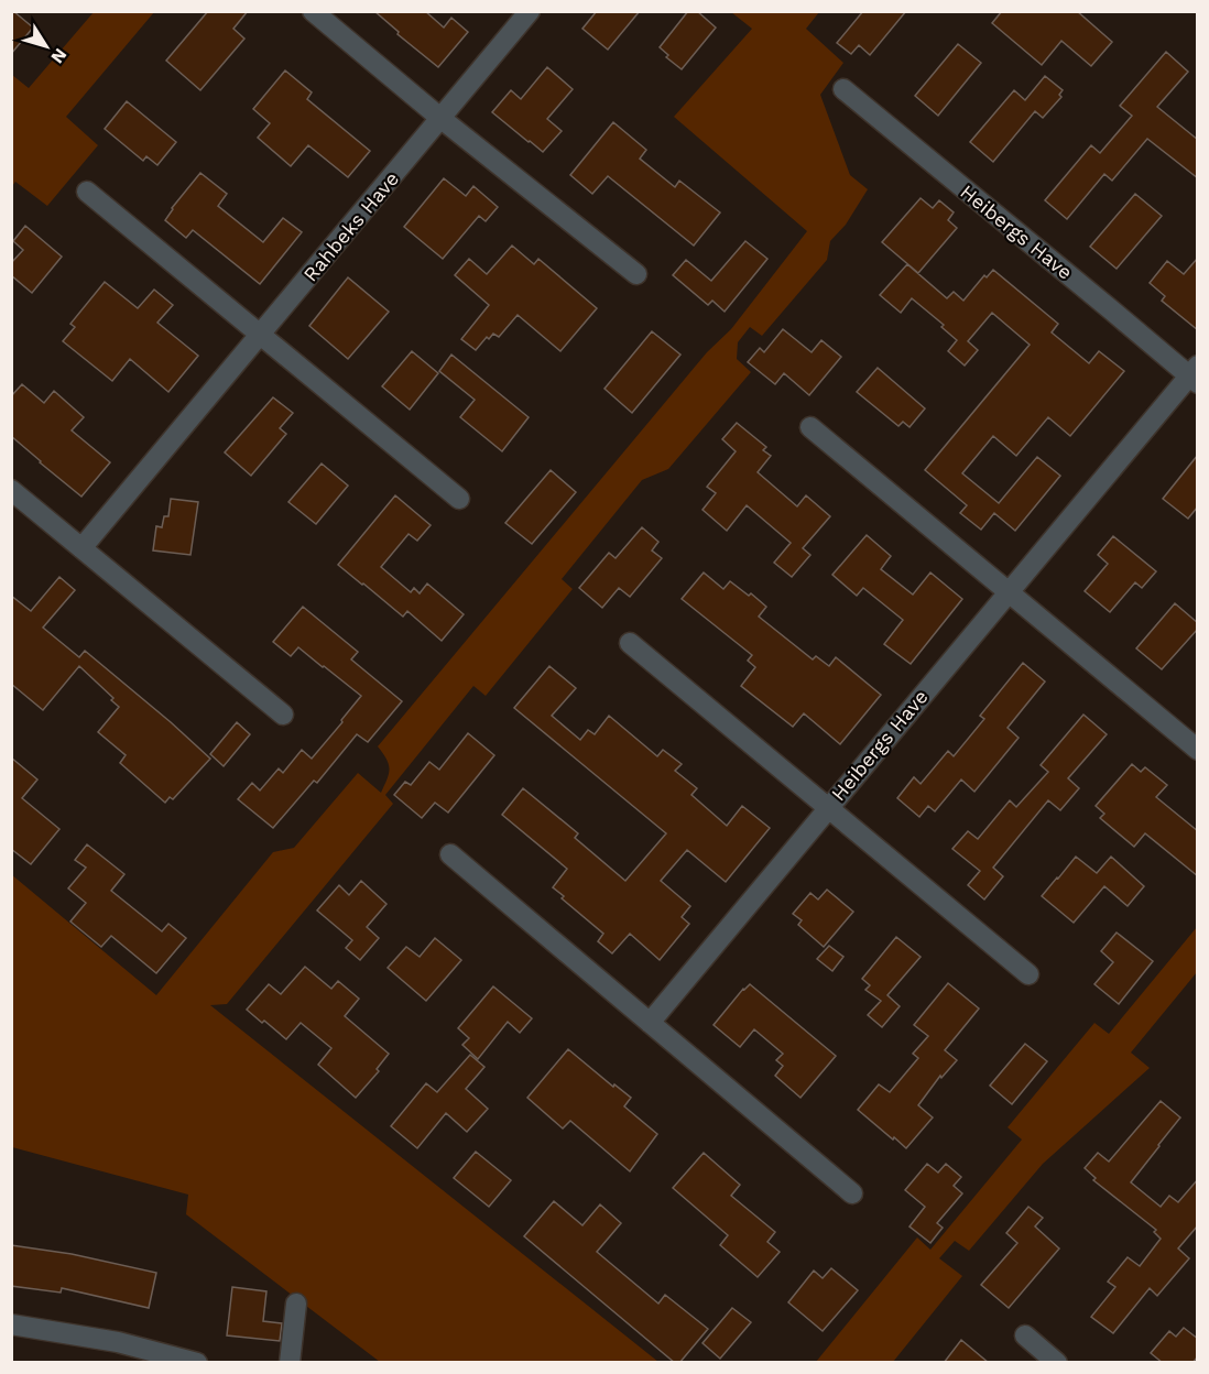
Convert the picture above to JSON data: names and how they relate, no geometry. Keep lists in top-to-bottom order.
{
  "streets": {
    "street": ["Rahbeks Have", "Heibergs Have"]
  },
  "north": "bottom right"
}
